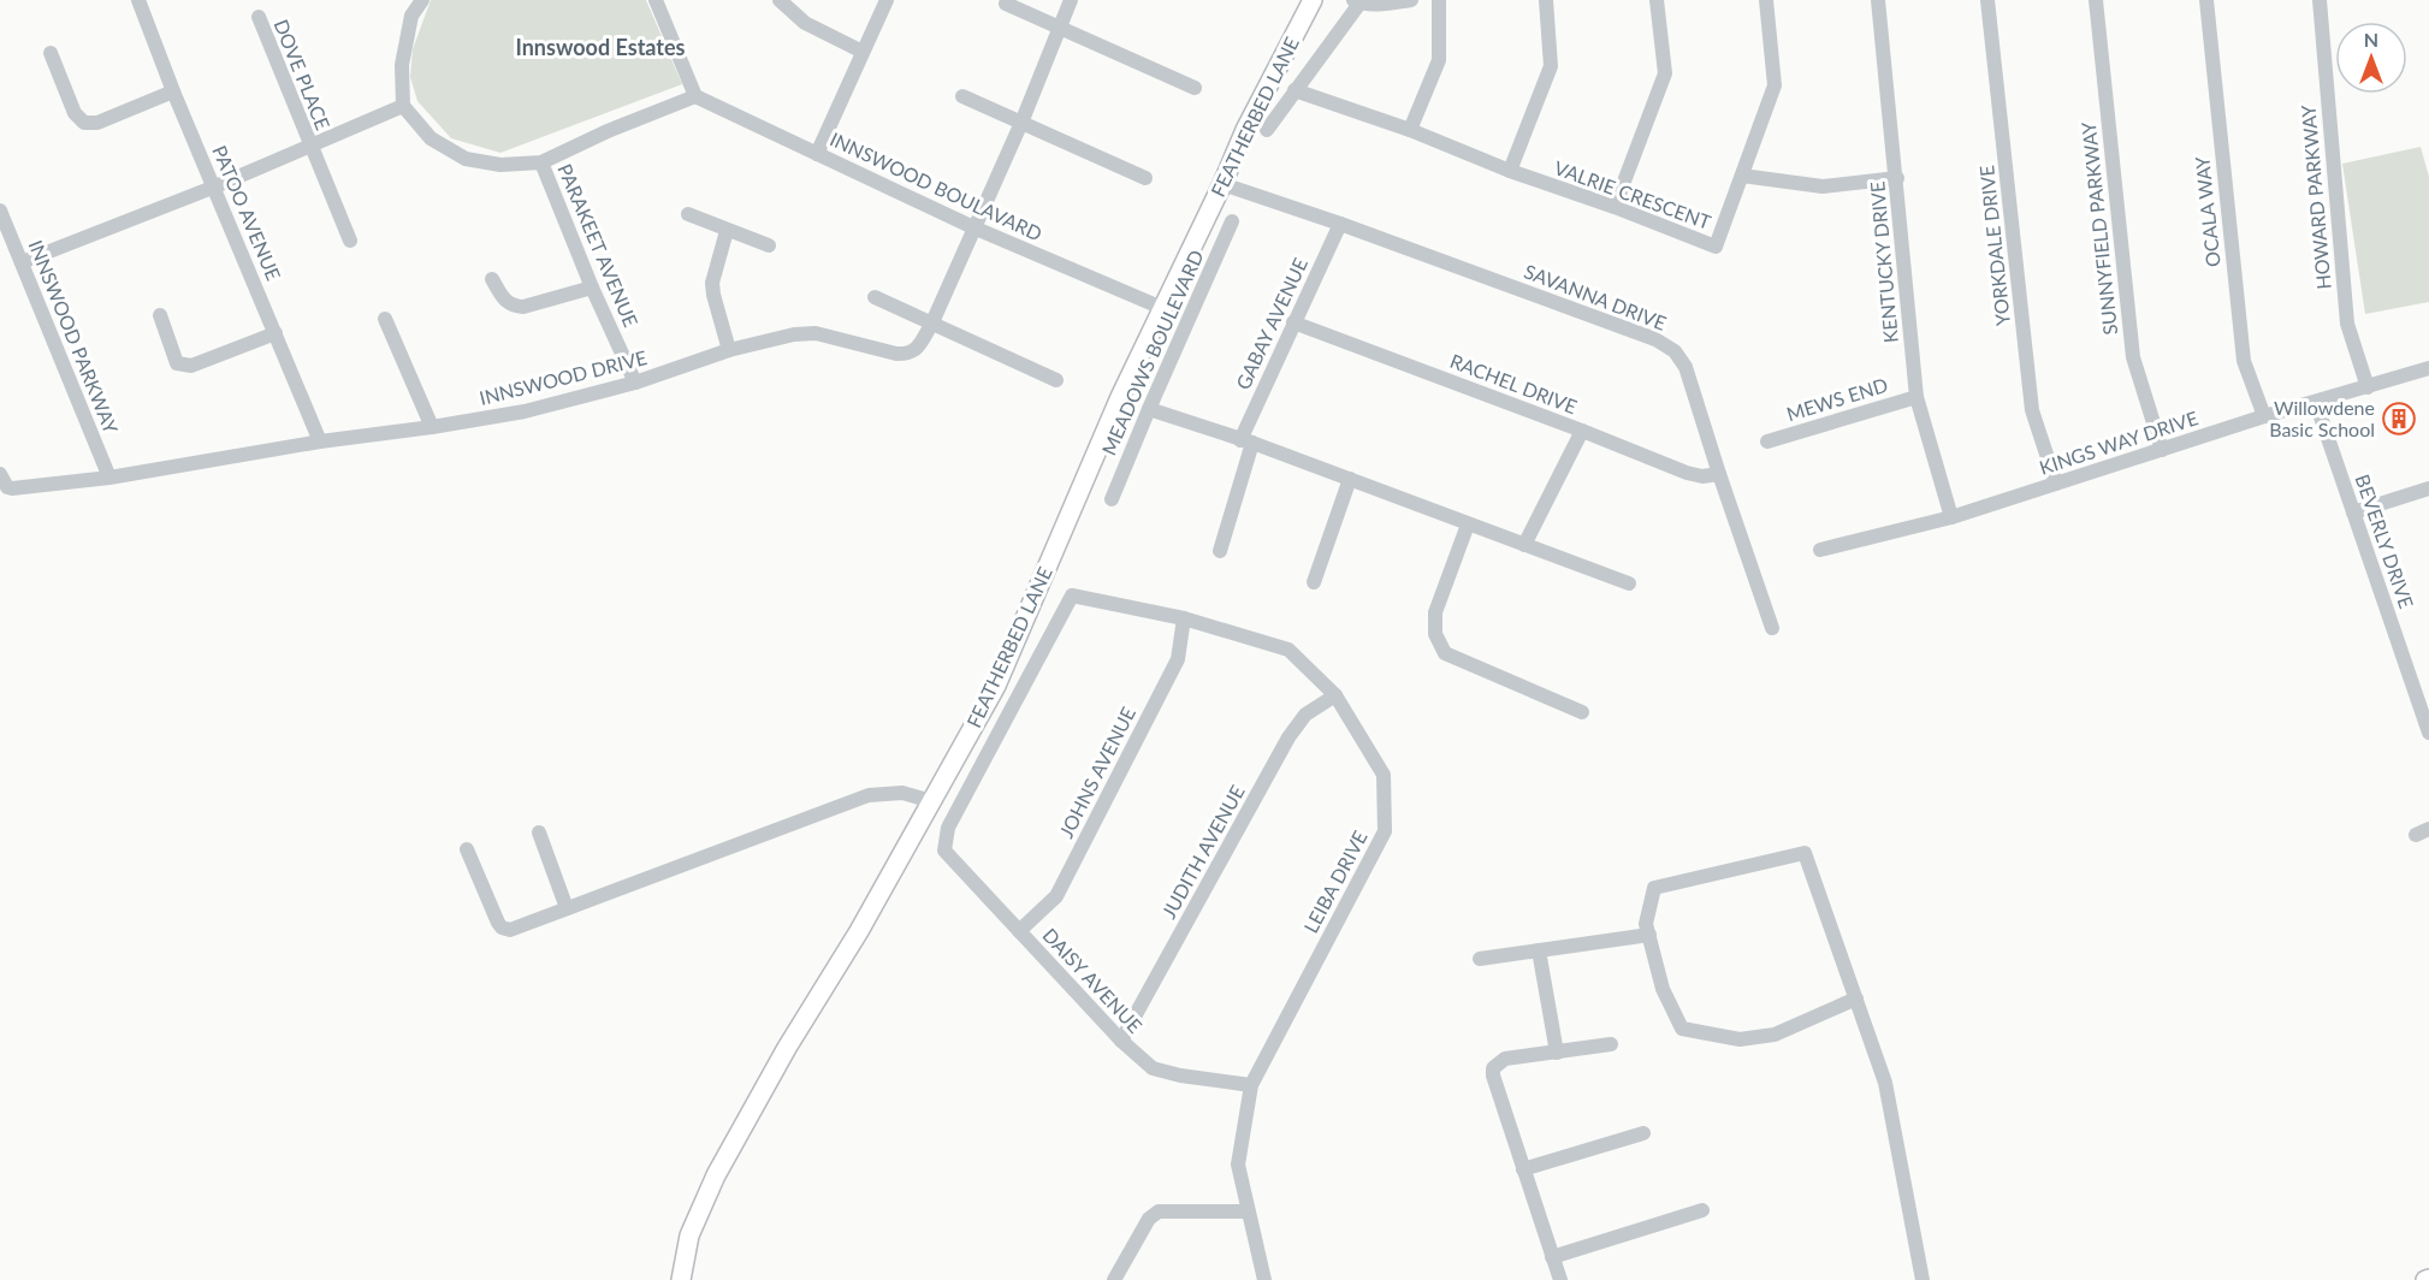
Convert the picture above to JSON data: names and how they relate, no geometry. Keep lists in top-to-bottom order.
{
  "streets": {
    "main road": ["FEATHERBED LANE"],
    "street": [
      "DOVE PLACE",
      "INNSWOOD BOULAVARD",
      "VALRIE CRESCENT",
      "HOWARD PARKWAY",
      "OCALA WAY",
      "PATOO AVENUE",
      "SUNNYFIELD PARKWAY",
      "PARAKEET AVENUE",
      "YORKDALE DRIVE",
      "KENTUCKY DRIVE",
      "SAVANNA DRIVE",
      "GABAY AVENUE",
      "INNSWOOD PARKWAY",
      "MEADOWS BOULEVARD",
      "INNSWOOD DRIVE",
      "RACHEL DRIVE",
      "MEWS END",
      "KINGS WAY DRIVE",
      "BEVERLY DRIVE",
      "JOHNS AVENUE",
      "JUDITH AVENUE",
      "LEIBA DRIVE",
      "DAISY AVENUE"
    ]
  },
  "crossings": [
    ["FEATHERBED LANE", "INNSWOOD BOULAVARD"],
    ["FEATHERBED LANE", "SAVANNA DRIVE"],
    ["INNSWOOD BOULAVARD", "INNSWOOD DRIVE"],
    ["HOWARD PARKWAY", "KINGS WAY DRIVE"],
    ["OCALA WAY", "KINGS WAY DRIVE"],
    ["PATOO AVENUE", "INNSWOOD DRIVE"],
    ["SUNNYFIELD PARKWAY", "KINGS WAY DRIVE"],
    ["PARAKEET AVENUE", "INNSWOOD DRIVE"],
    ["YORKDALE DRIVE", "KINGS WAY DRIVE"],
    ["KENTUCKY DRIVE", "MEWS END"],
    ["KENTUCKY DRIVE", "KINGS WAY DRIVE"],
    ["SAVANNA DRIVE", "GABAY AVENUE"],
    ["SAVANNA DRIVE", "RACHEL DRIVE"],
    ["GABAY AVENUE", "RACHEL DRIVE"],
    ["INNSWOOD PARKWAY", "INNSWOOD DRIVE"],
    ["KINGS WAY DRIVE", "BEVERLY DRIVE"],
    ["JOHNS AVENUE", "LEIBA DRIVE"],
    ["JOHNS AVENUE", "DAISY AVENUE"],
    ["JUDITH AVENUE", "LEIBA DRIVE"],
    ["JUDITH AVENUE", "DAISY AVENUE"],
    ["LEIBA DRIVE", "DAISY AVENUE"]
  ],
  "districts": ["Innswood Estates"],
  "places": {
    "building": ["Willowdene Basic School"]
  },
  "north": "top"
}
